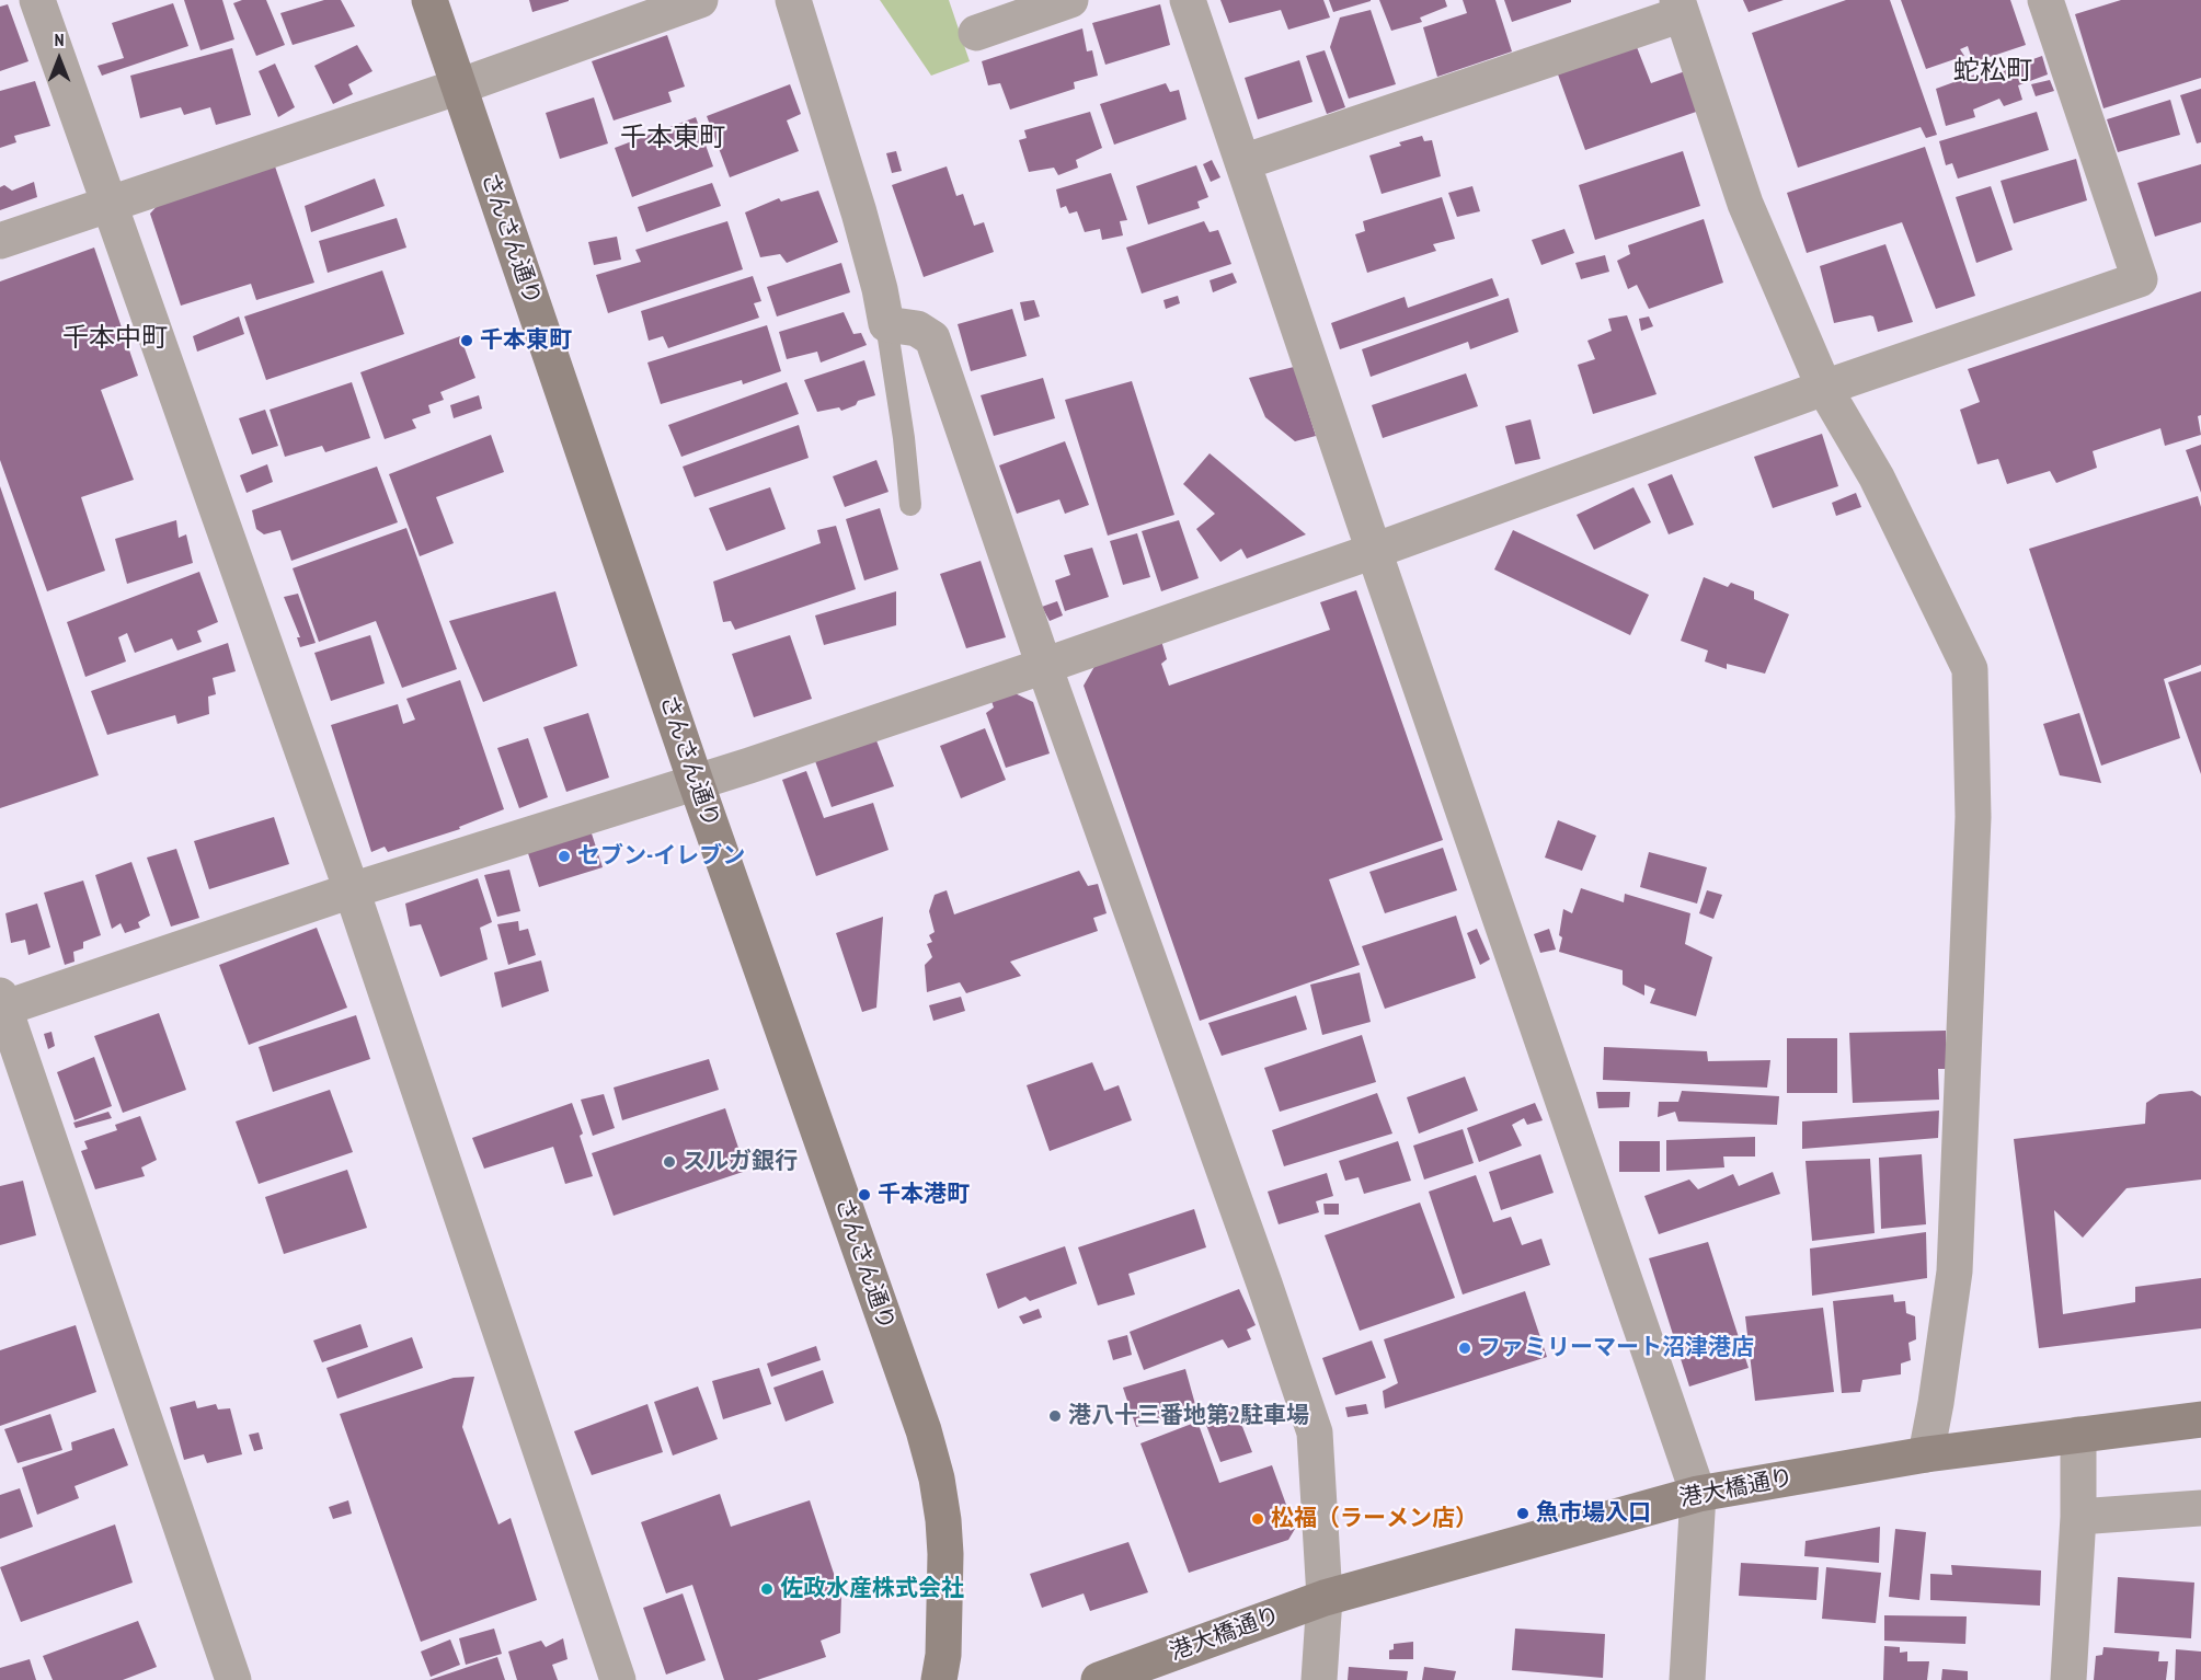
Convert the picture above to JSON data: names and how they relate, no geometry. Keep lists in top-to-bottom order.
{
  "streets": {
    "main road": ["さんさん通り", "港大橋通り"]
  },
  "districts": ["蛇松町", "千本東町", "千本中町"],
  "places": [
    "千本東町",
    "セブン-イレブン",
    "スルガ銀行",
    "千本港町",
    "ファミリーマート沼津港店",
    "港八十三番地第2駐車場",
    "魚市場入口",
    "松福（ラーメン店）",
    "佐政水産株式会社"
  ],
  "north": "top"
}
